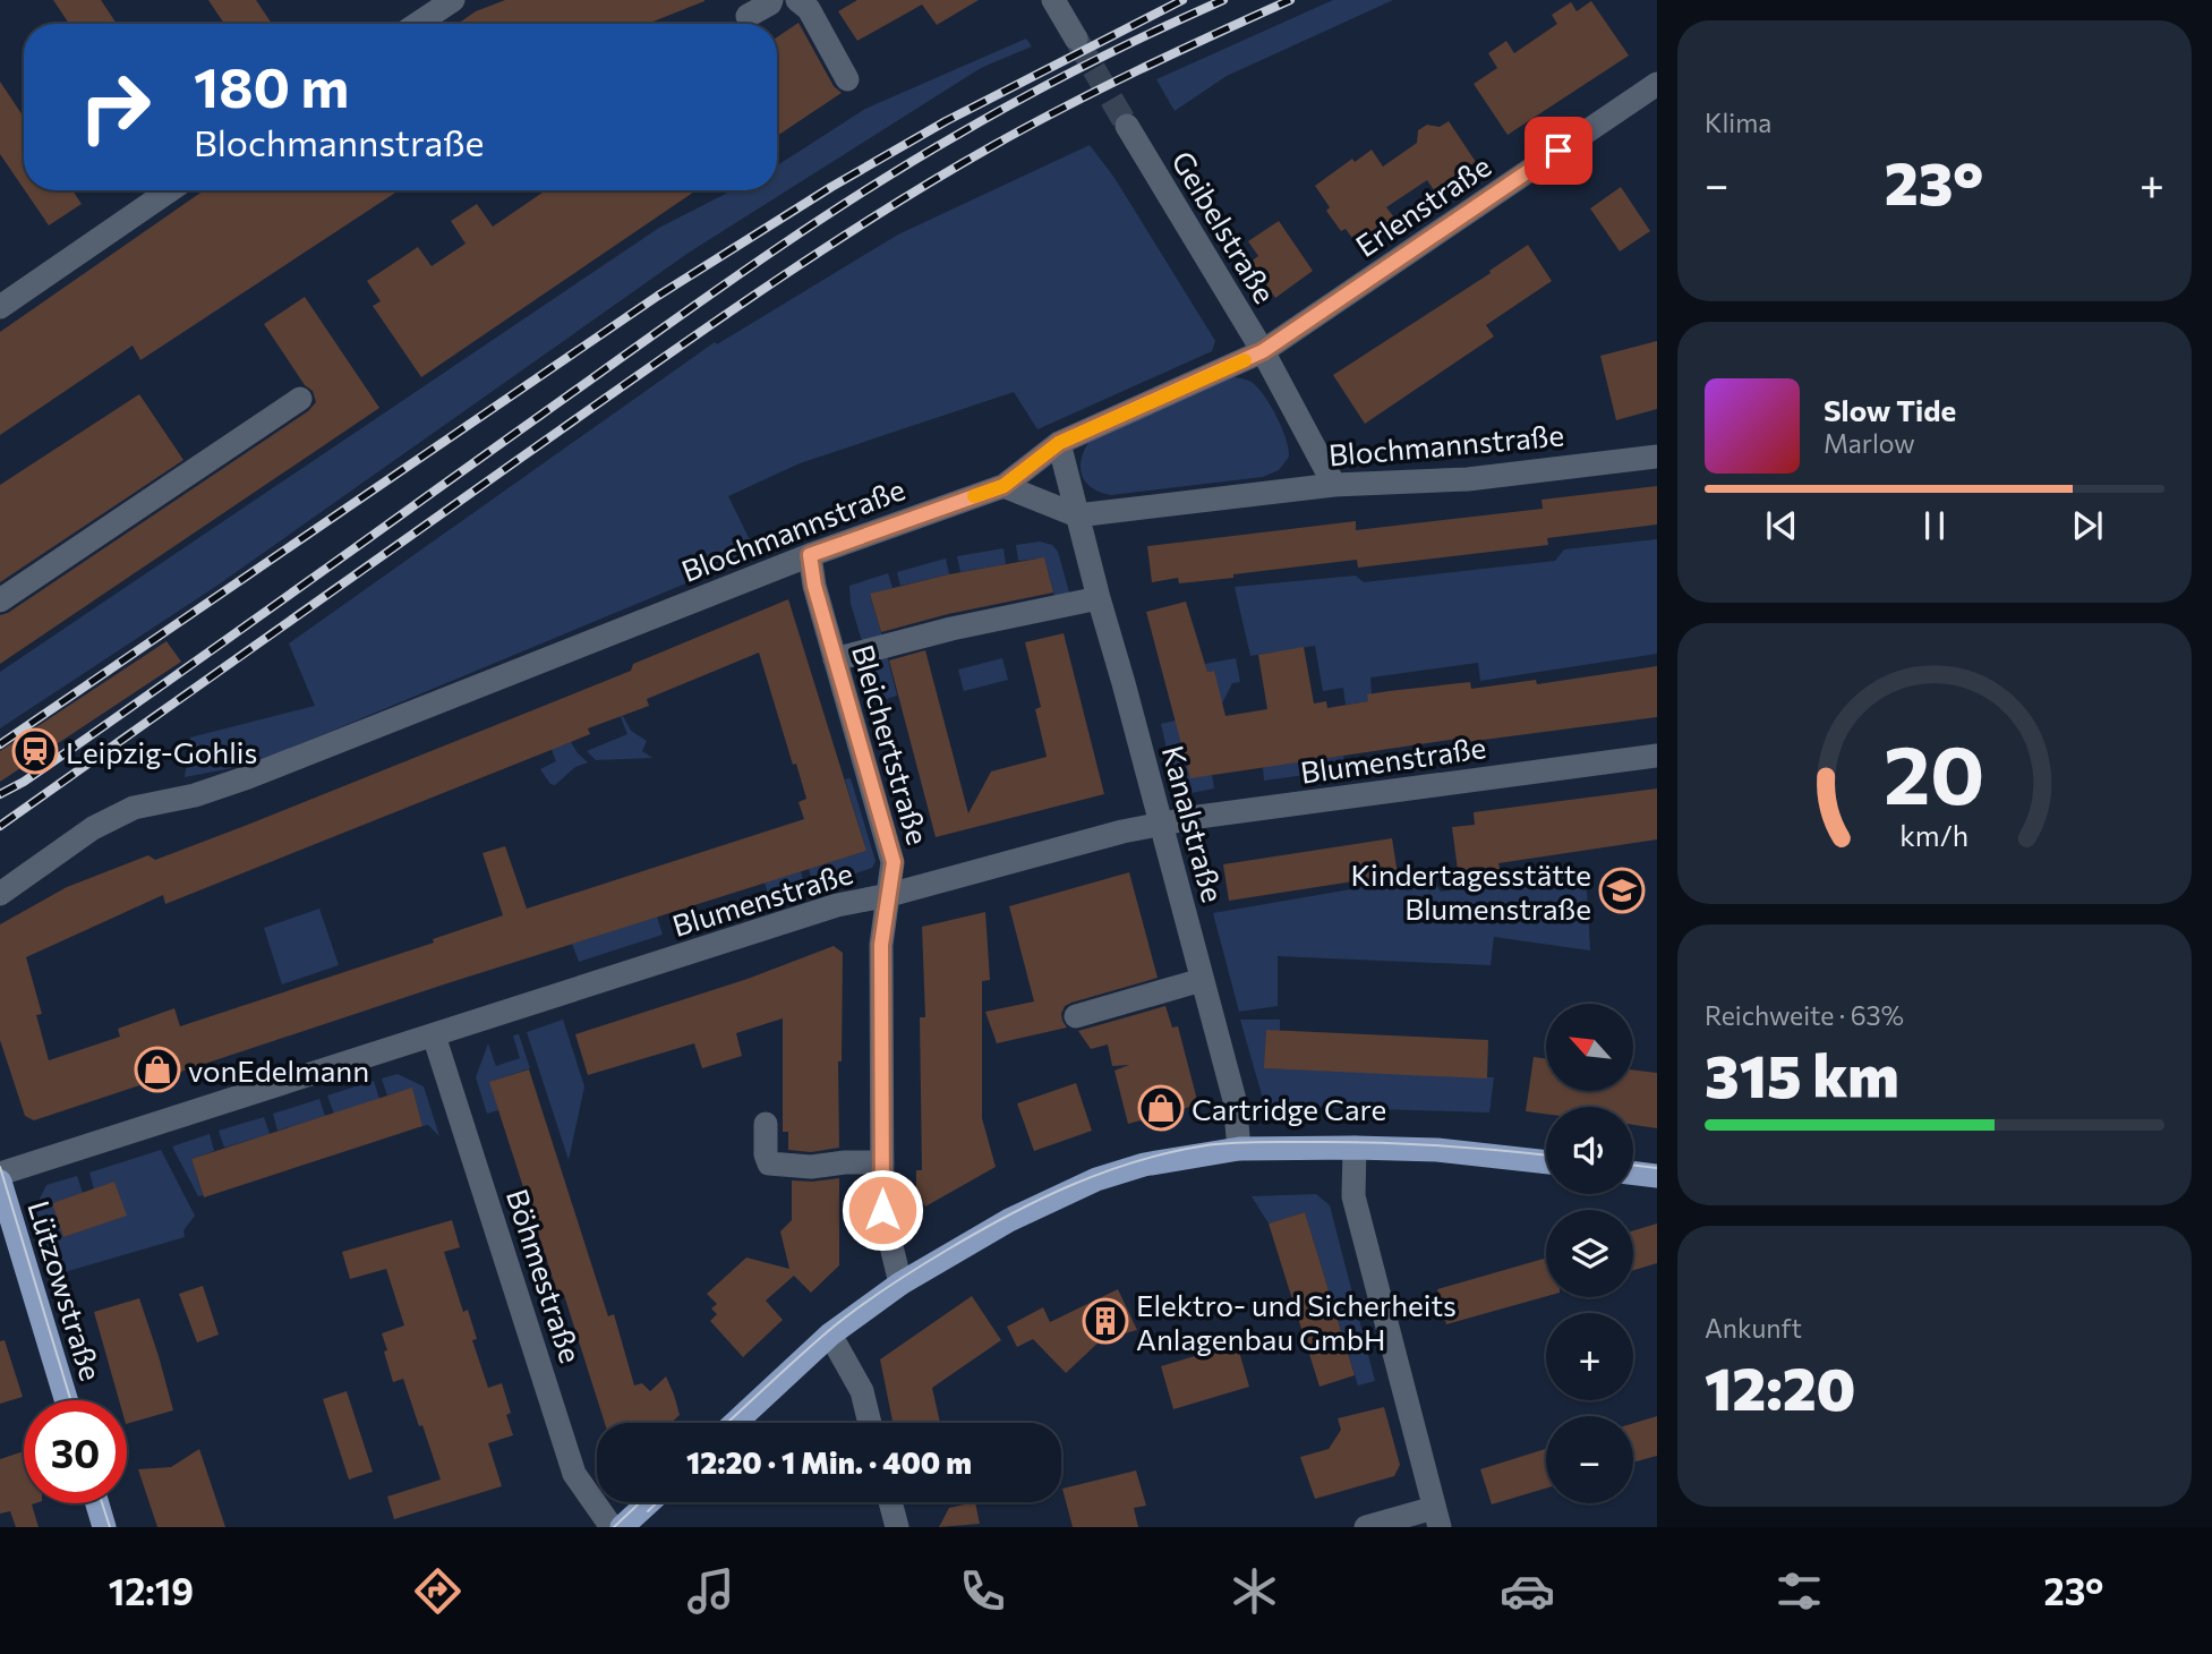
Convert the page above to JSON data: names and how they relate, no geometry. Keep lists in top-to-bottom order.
{
  "streets": {
    "main road": ["Lützowstraße"],
    "street": [
      "Erlenstraße",
      "Geibelstraße",
      "Blochmannstraße",
      "Bleichertstraße",
      "Blumenstraße",
      "Kanalstraße",
      "Böhmestraße"
    ]
  },
  "crossings": [
    ["Erlenstraße", "Geibelstraße"],
    ["Erlenstraße", "Blochmannstraße"],
    ["Erlenstraße", "Kanalstraße"],
    ["Geibelstraße", "Blochmannstraße"],
    ["Blochmannstraße", "Bleichertstraße"],
    ["Blochmannstraße", "Kanalstraße"],
    ["Bleichertstraße", "Blumenstraße"],
    ["Blumenstraße", "Kanalstraße"],
    ["Blumenstraße", "Böhmestraße"]
  ],
  "places": {
    "station": ["Leipzig-Gohlis"],
    "school or university": ["Kindertagesstätte Blumenstraße"],
    "shop": ["vonEdelmann", "Cartridge Care"],
    "building": ["Elektro- und Sicherheits Anlagenbau GmbH"]
  },
  "north": "top left",
  "page": {
    "tile": [
      "Klima",
      ["Reichweite · 63%", "315 km"],
      ["Ankunft", "12:20"]
    ],
    "turn": ["180 m", "Blochmannstraße"],
    "heat": ["−", "23°", "+"],
    "song": ["Slow Tide", "Marlow"],
    "map_buttons": ["+", "−"],
    "limit": "30",
    "trip": "12:20 · 1 Min. · 400 m",
    "tabs": ["12:19", "23°"],
    "gauge": ["20", "km/h"]
  }
}
